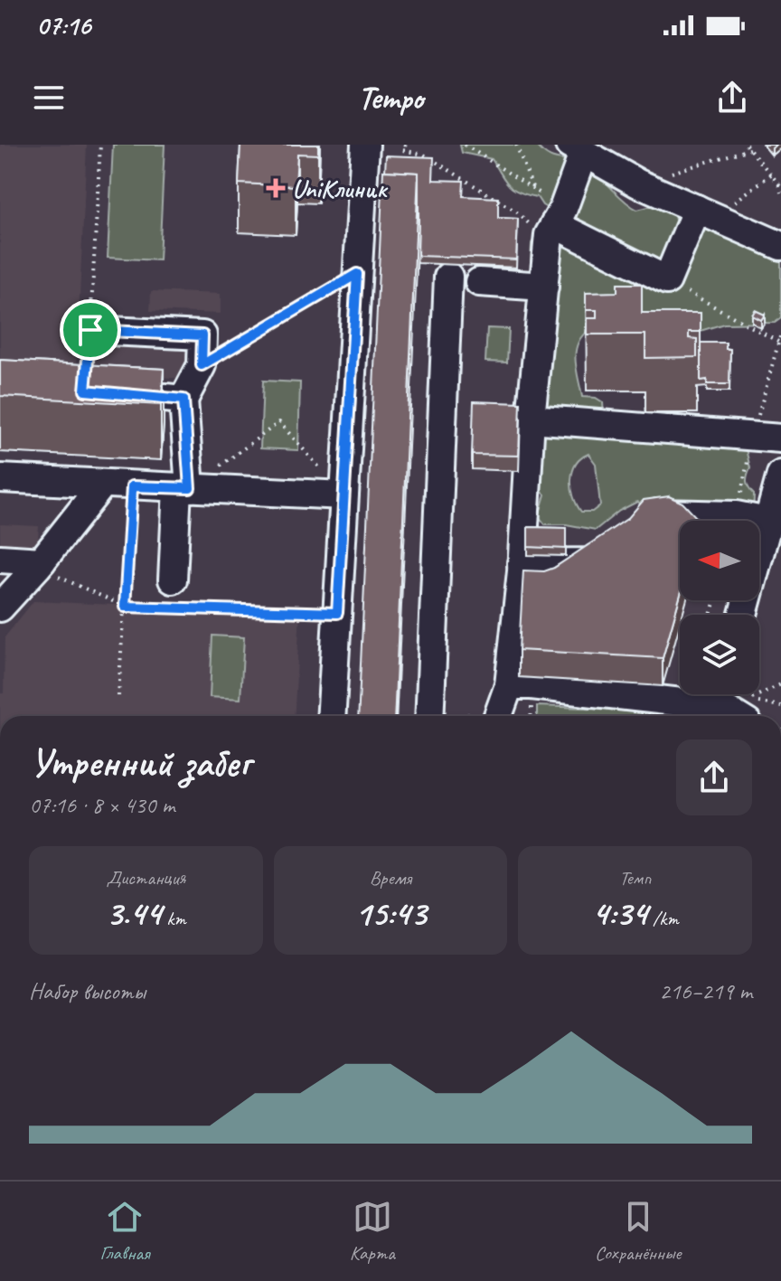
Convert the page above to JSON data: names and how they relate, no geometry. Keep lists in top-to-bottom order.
{
  "places": {
    "health": ["UniКлиник"]
  },
  "north": "left",
  "page": {
    "status": "07:16",
    "header": "Tempo",
    "heading": ["Утренний забег", "07:16 · 8 × 430 m"],
    "stats": [
      ["Дистанция", "3.44 km"],
      ["Время", "15:43"],
      ["Темп", "4:34 /km"]
    ],
    "chart": ["Набор высоты", "216–219 m"],
    "tabs": ["Главная", "Карта", "Сохранённые"]
  }
}
